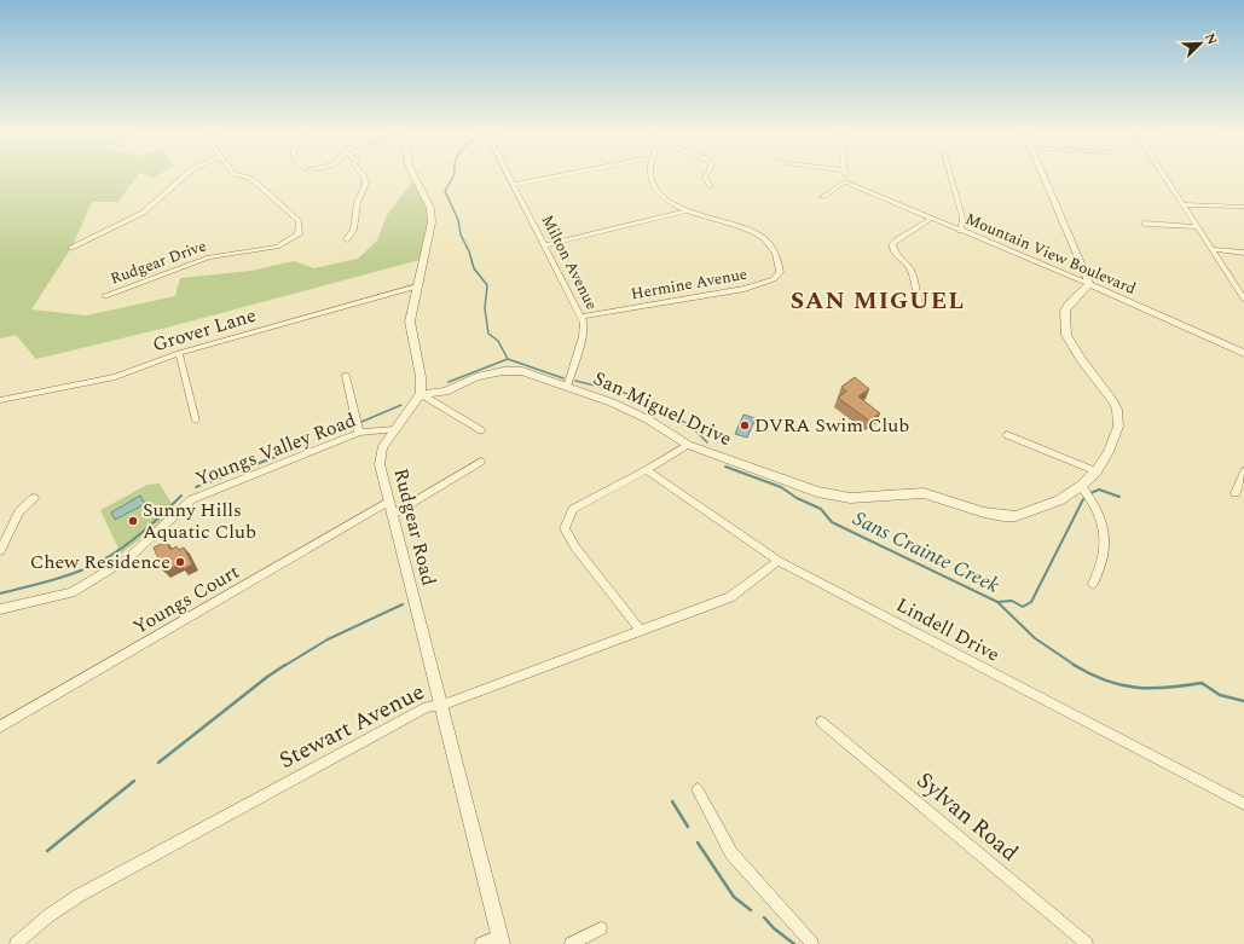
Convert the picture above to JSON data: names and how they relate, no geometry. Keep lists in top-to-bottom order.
{
  "streets": {
    "street": [
      "Mountain View Boulevard",
      "Rudgear Drive",
      "Milton Avenue",
      "Hermine Avenue",
      "Grover Lane",
      "San Miguel Drive",
      "Youngs Valley Road",
      "Rudgear Road",
      "Youngs Court",
      "Lindell Drive",
      "Stewart Avenue",
      "Sylvan Road"
    ]
  },
  "crossings": [
    ["Mountain View Boulevard", "San Miguel Drive"],
    ["Milton Avenue", "Hermine Avenue"],
    ["Milton Avenue", "San Miguel Drive"],
    ["San Miguel Drive", "Rudgear Road"],
    ["Youngs Valley Road", "Rudgear Road"],
    ["Rudgear Road", "Youngs Court"],
    ["Rudgear Road", "Stewart Avenue"],
    ["Lindell Drive", "Stewart Avenue"]
  ],
  "districts": ["SAN MIGUEL"],
  "water": ["Sans Crainte Creek"],
  "places": ["DVRA Swim Club", "Sunny Hills Aquatic Club", "Chew Residence"],
  "north": "top right"
}
